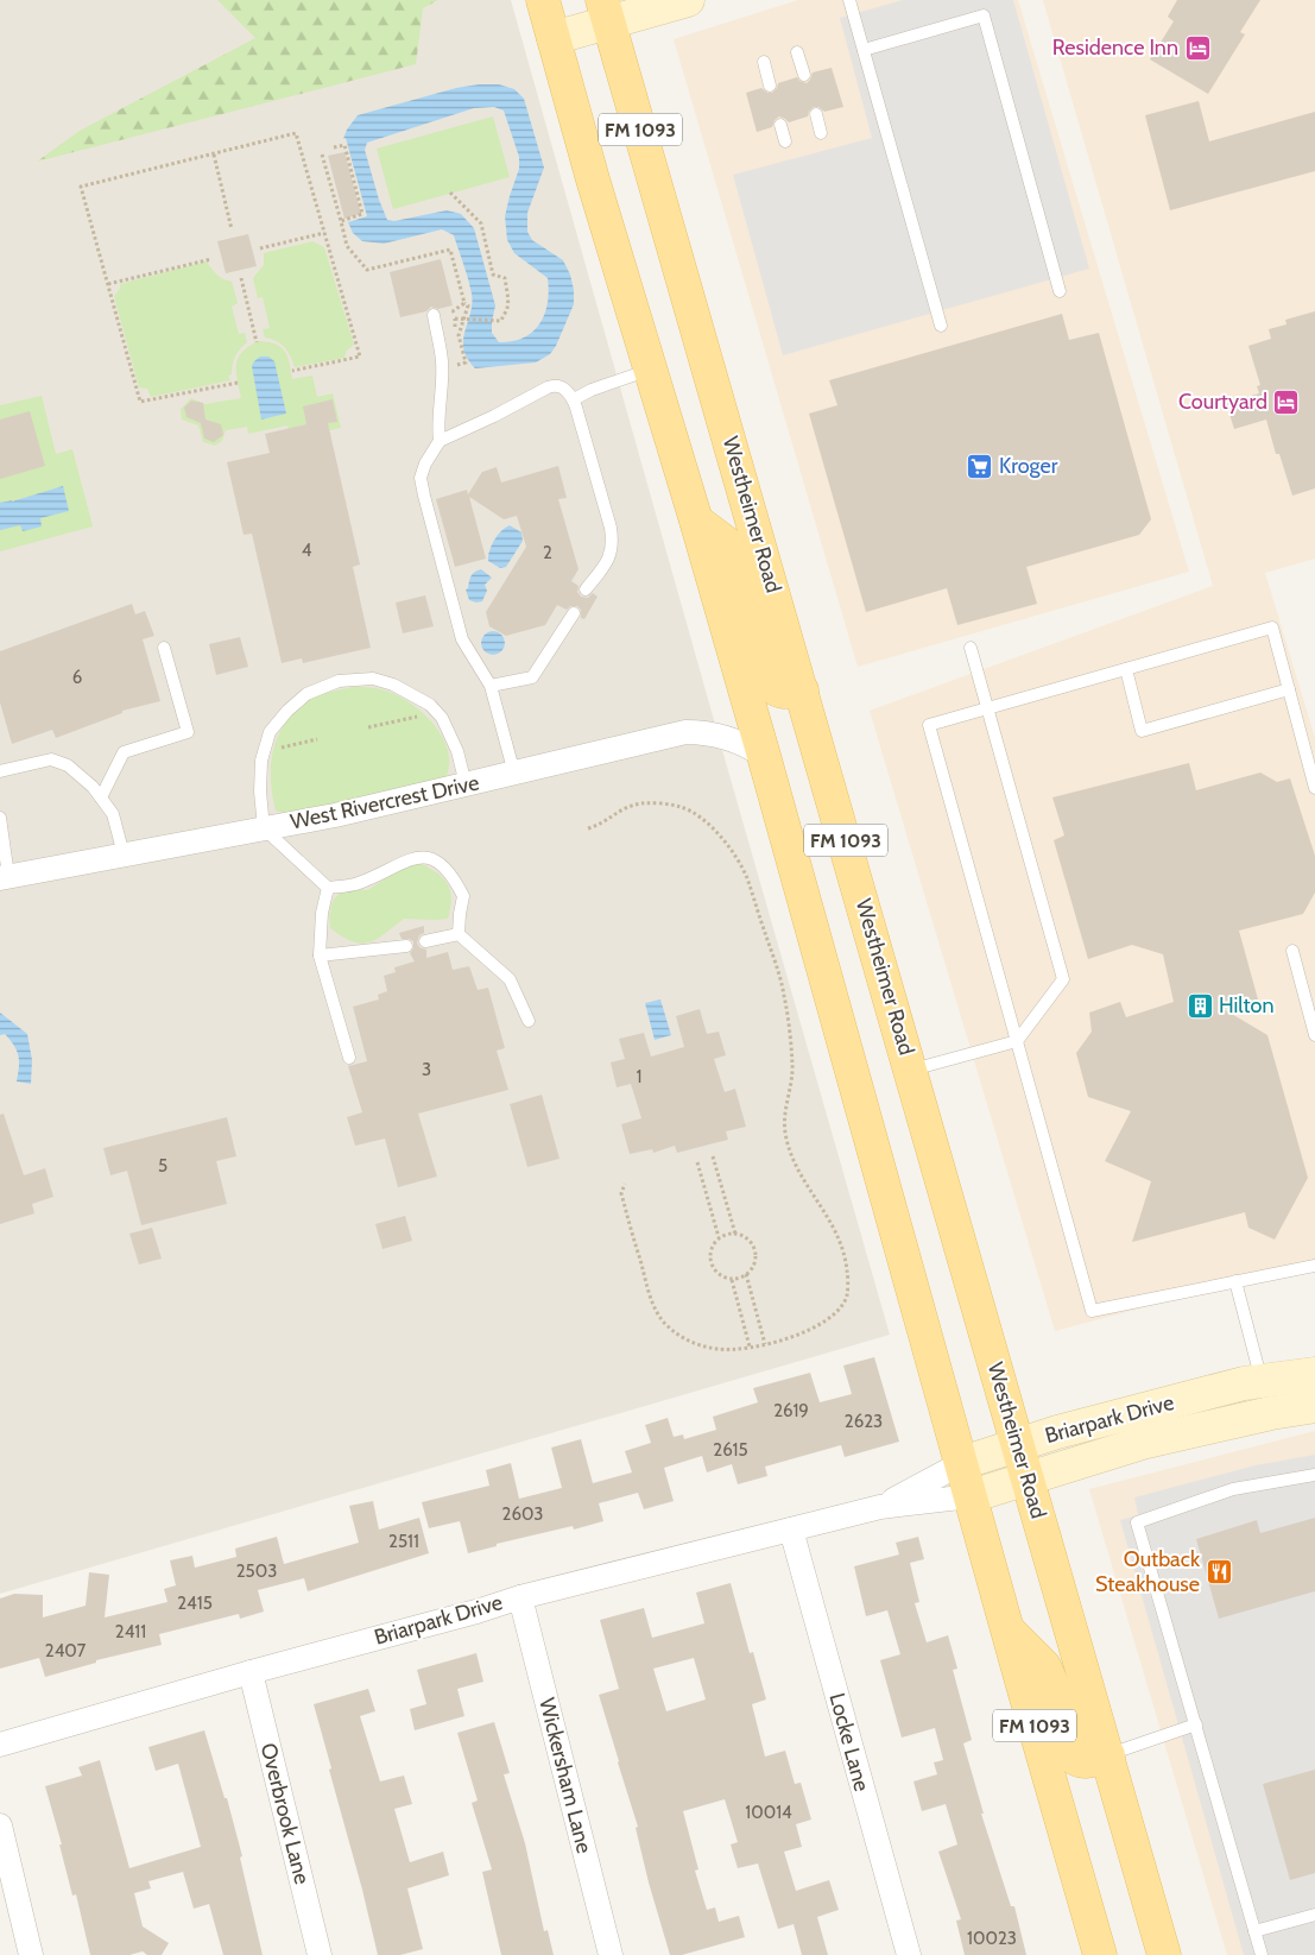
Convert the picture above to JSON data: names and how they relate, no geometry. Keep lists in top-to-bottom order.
{
  "streets": {
    "main road": ["FM 1093", "Westheimer Road"],
    "street": [
      "West Rivercrest Drive",
      "Briarpark Drive",
      "Locke Lane",
      "Wickersham Lane",
      "Overbrook Lane"
    ]
  },
  "crossings": [
    ["FM 1093", "West Rivercrest Drive"],
    ["FM 1093", "Briarpark Drive"],
    ["Westheimer Road", "Briarpark Drive"],
    ["Briarpark Drive", "Locke Lane"],
    ["Briarpark Drive", "Wickersham Lane"],
    ["Briarpark Drive", "Overbrook Lane"]
  ],
  "places": {
    "hotel": ["Residence Inn", "Courtyard"],
    "supermarket": ["Kroger"],
    "building": ["Hilton"],
    "restaurant": ["Outback Steakhouse"]
  },
  "house_numbers": [
    "4",
    "2",
    "6",
    "3",
    "1",
    "5",
    "2619",
    "2623",
    "2615",
    "2603",
    "2511",
    "2503",
    "2415",
    "2411",
    "2407",
    "10014",
    "10023"
  ]
}
